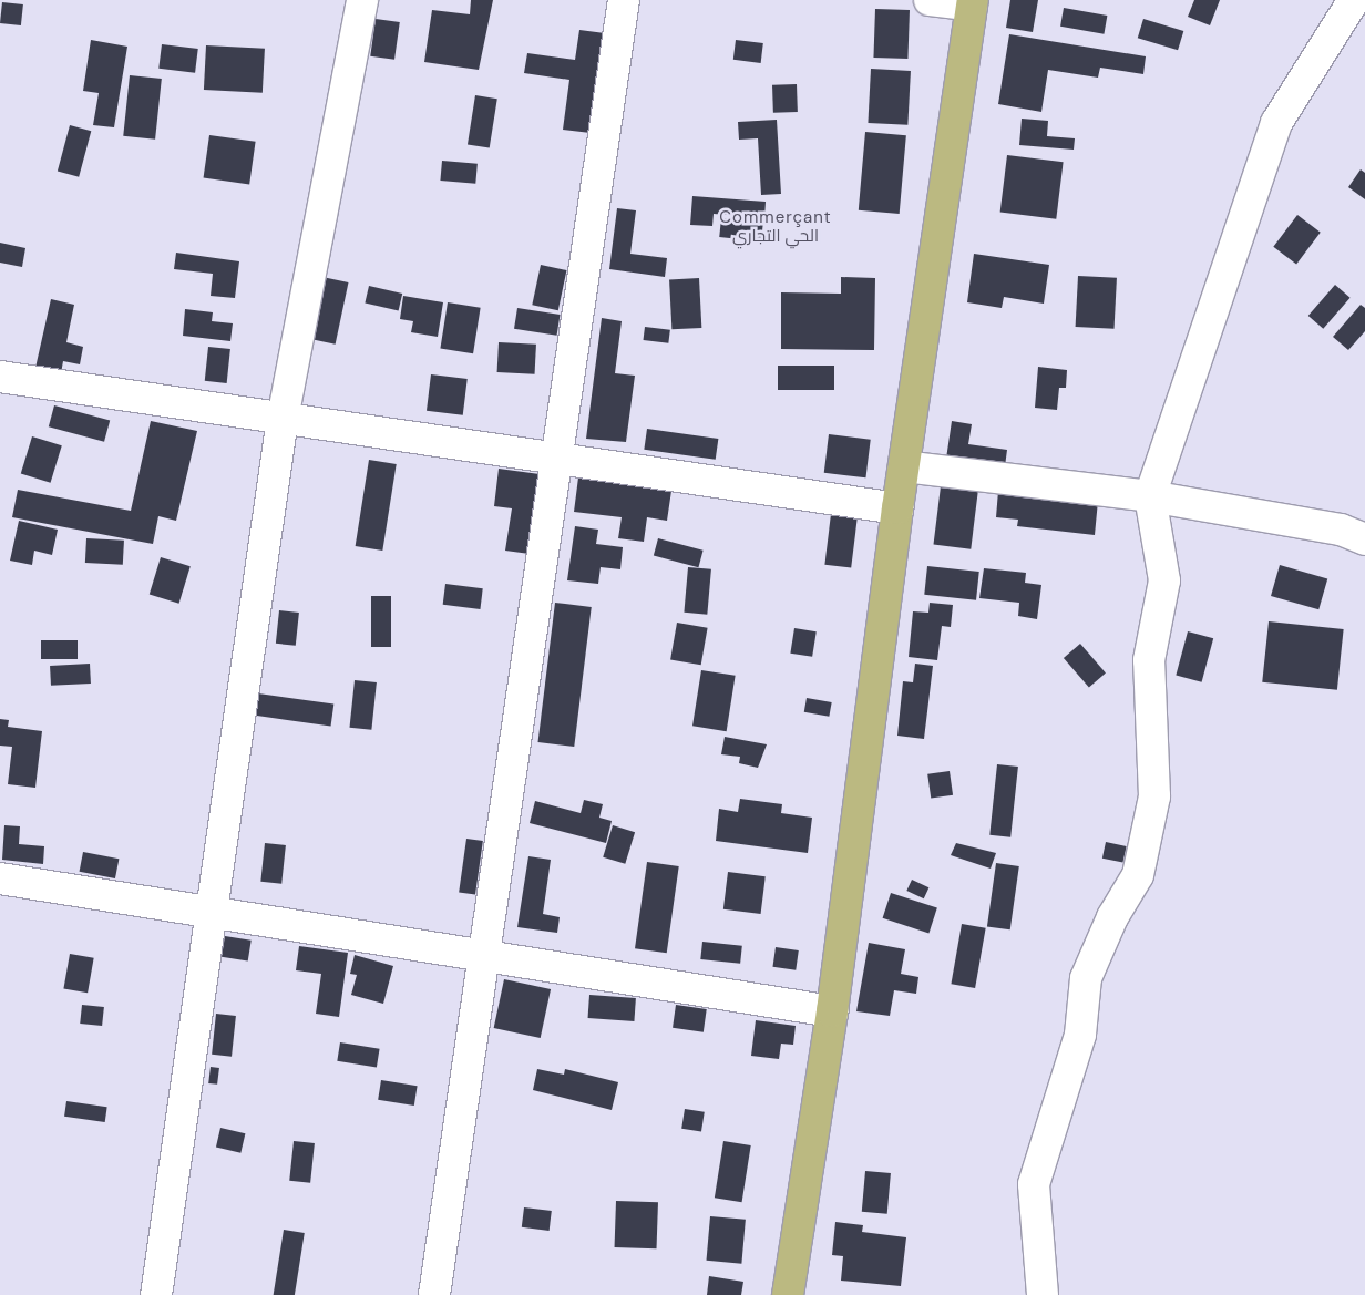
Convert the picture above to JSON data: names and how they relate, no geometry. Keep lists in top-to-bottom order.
{
  "districts": ["Commerçant الحي التجاري"]
}
